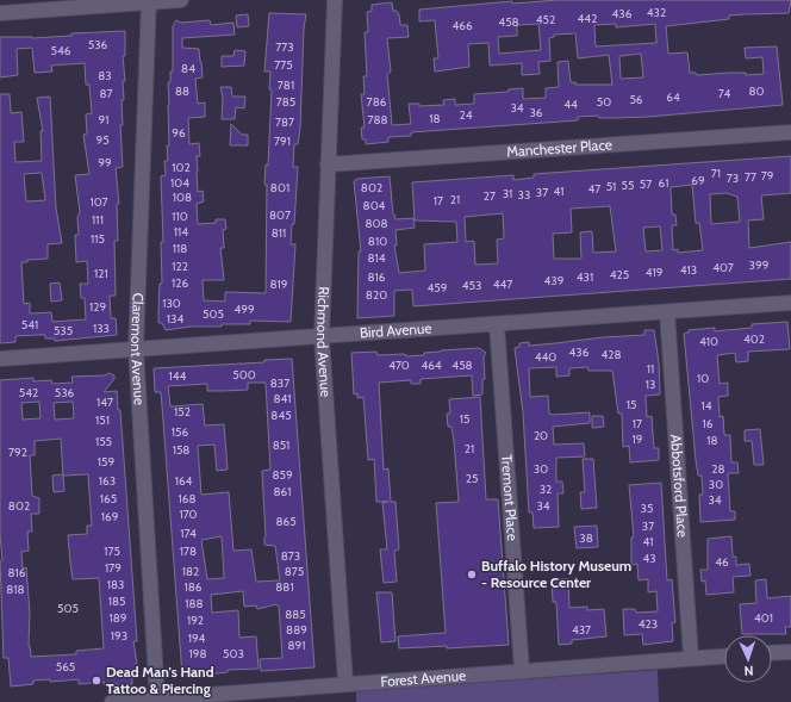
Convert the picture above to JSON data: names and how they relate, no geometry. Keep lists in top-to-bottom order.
{
  "streets": {
    "street": [
      "Manchester Place",
      "Bird Avenue",
      "Richmond Avenue",
      "Claremont Avenue",
      "Abbotsford Place",
      "Tremont Place",
      "Forest Avenue"
    ]
  },
  "crossings": [
    ["Manchester Place", "Richmond Avenue"],
    ["Bird Avenue", "Richmond Avenue"],
    ["Bird Avenue", "Claremont Avenue"],
    ["Bird Avenue", "Abbotsford Place"],
    ["Bird Avenue", "Tremont Place"],
    ["Richmond Avenue", "Forest Avenue"],
    ["Claremont Avenue", "Forest Avenue"],
    ["Abbotsford Place", "Forest Avenue"],
    ["Tremont Place", "Forest Avenue"]
  ],
  "places": ["Buffalo History Museum - Resource Center", "Dead Man's Hand Tattoo & Piercing"],
  "house_numbers": [
    "432",
    "436",
    "442",
    "452",
    "458",
    "466",
    "536",
    "773",
    "546",
    "775",
    "84",
    "83",
    "781",
    "88",
    "80",
    "87",
    "74",
    "64",
    "56",
    "785",
    "786",
    "50",
    "44",
    "34",
    "36",
    "24",
    "18",
    "91",
    "788",
    "787",
    "96",
    "95",
    "791",
    "99",
    "102",
    "71",
    "79",
    "77",
    "73",
    "69",
    "104",
    "61",
    "57",
    "55",
    "51",
    "801",
    "802",
    "47",
    "41",
    "37",
    "31",
    "33",
    "27",
    "108",
    "21",
    "17",
    "107",
    "804",
    "807",
    "110",
    "111",
    "808",
    "114",
    "811",
    "115",
    "810",
    "118",
    "814",
    "399",
    "122",
    "407",
    "413",
    "419",
    "121",
    "425",
    "816",
    "431",
    "439",
    "126",
    "819",
    "447",
    "453",
    "459",
    "820",
    "130",
    "129",
    "499",
    "505",
    "134",
    "541",
    "133",
    "535",
    "402",
    "410",
    "436",
    "428",
    "440",
    "470",
    "464",
    "458",
    "11",
    "500",
    "144",
    "10",
    "837",
    "13",
    "542",
    "536",
    "841",
    "147",
    "15",
    "14",
    "152",
    "845",
    "15",
    "151",
    "17",
    "16",
    "156",
    "20",
    "19",
    "18",
    "155",
    "851",
    "21",
    "158",
    "792",
    "159",
    "30",
    "28",
    "859",
    "25",
    "163",
    "164",
    "30",
    "32",
    "861",
    "165",
    "168",
    "34",
    "802",
    "34",
    "35",
    "170",
    "169",
    "865",
    "37",
    "174",
    "38",
    "41",
    "175",
    "178",
    "873",
    "43",
    "46",
    "179",
    "182",
    "875",
    "816",
    "183",
    "186",
    "881",
    "818",
    "185",
    "188",
    "505",
    "885",
    "189",
    "401",
    "192",
    "423",
    "889",
    "437",
    "193",
    "194",
    "891",
    "198",
    "503",
    "565"
  ],
  "north": "bottom"
}
